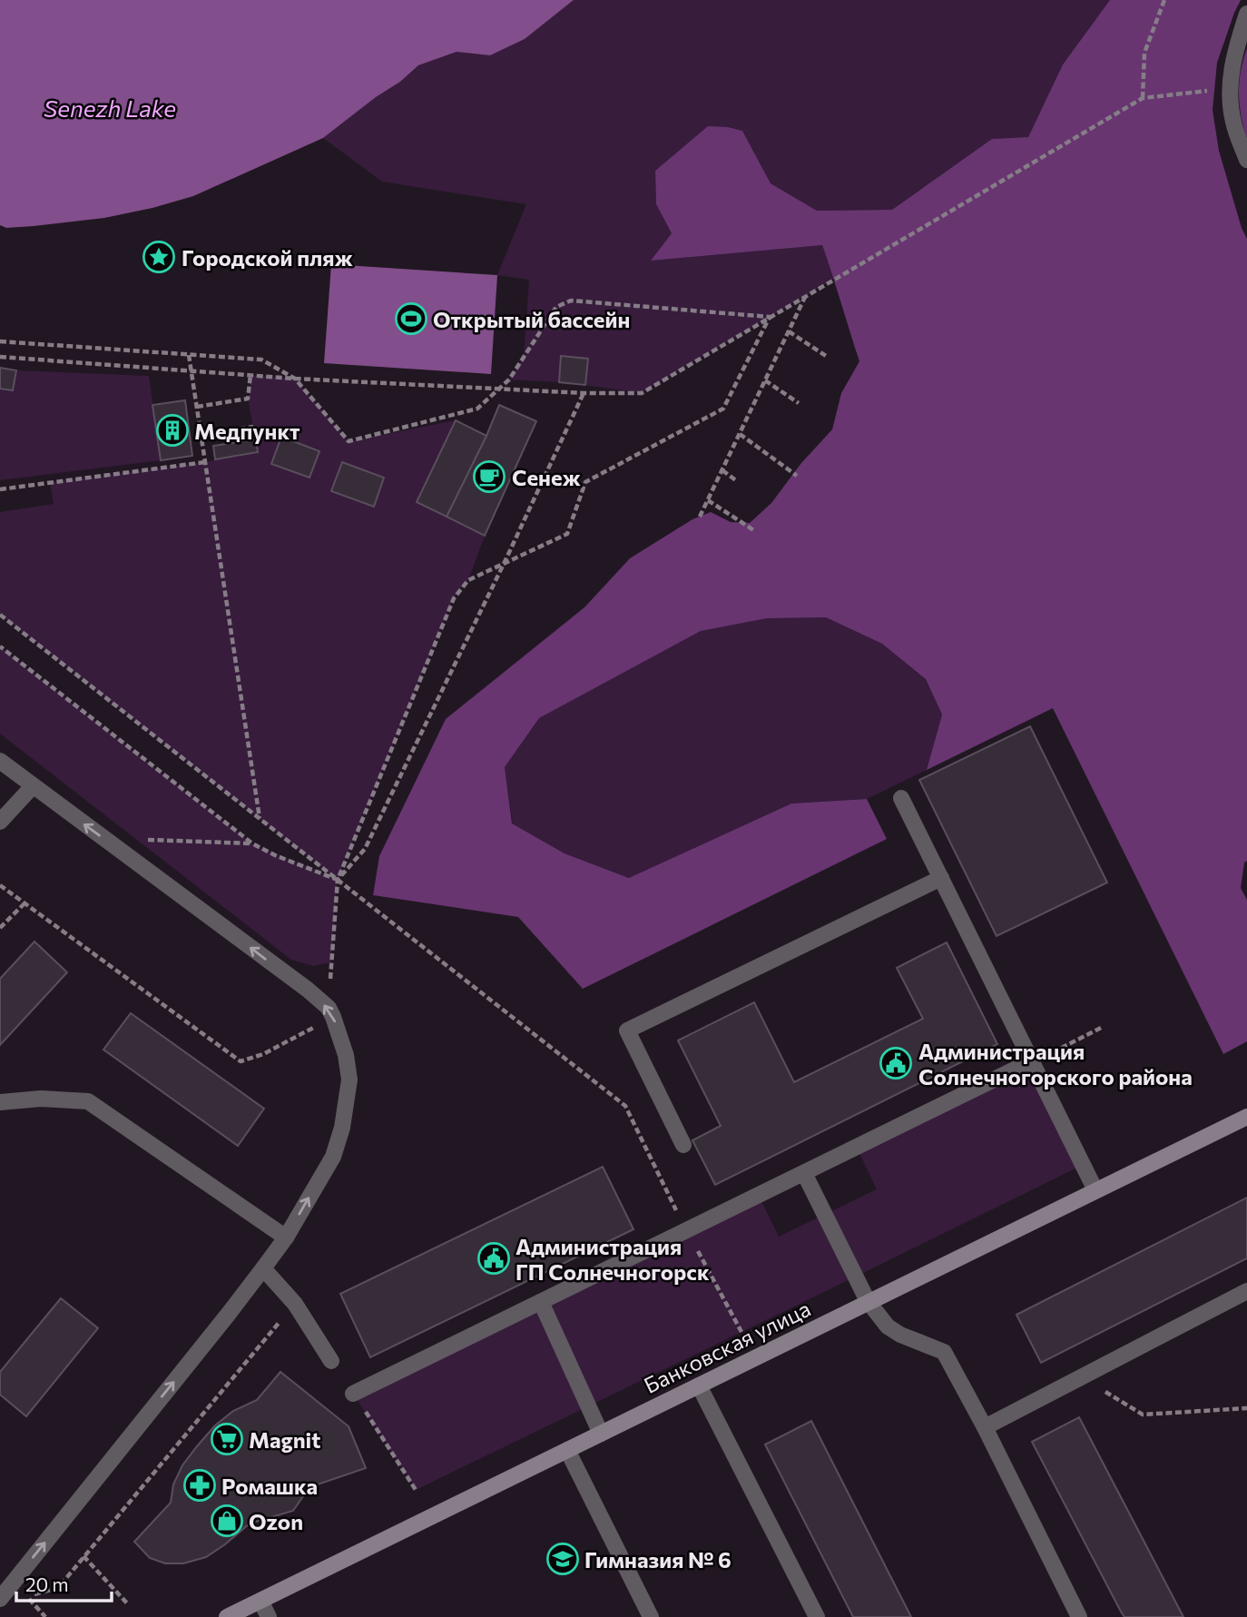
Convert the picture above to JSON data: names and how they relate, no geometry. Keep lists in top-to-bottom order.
{
  "streets": {
    "street": ["Банковская улица"]
  },
  "water": ["Senezh Lake"],
  "places": {
    "place": ["Городской пляж"],
    "sports": ["Открытый бассейн"],
    "building": ["Медпункт"],
    "cafe": ["Сенеж"],
    "public building": ["Администрация Солнечногорского района", "Администрация ГП Солнечногорск"],
    "supermarket": ["Magnit"],
    "pharmacy": ["Ромашка"],
    "shop": ["Ozon"],
    "school or university": ["Гимназия № 6"]
  },
  "scale_bar": "20 m"
}
